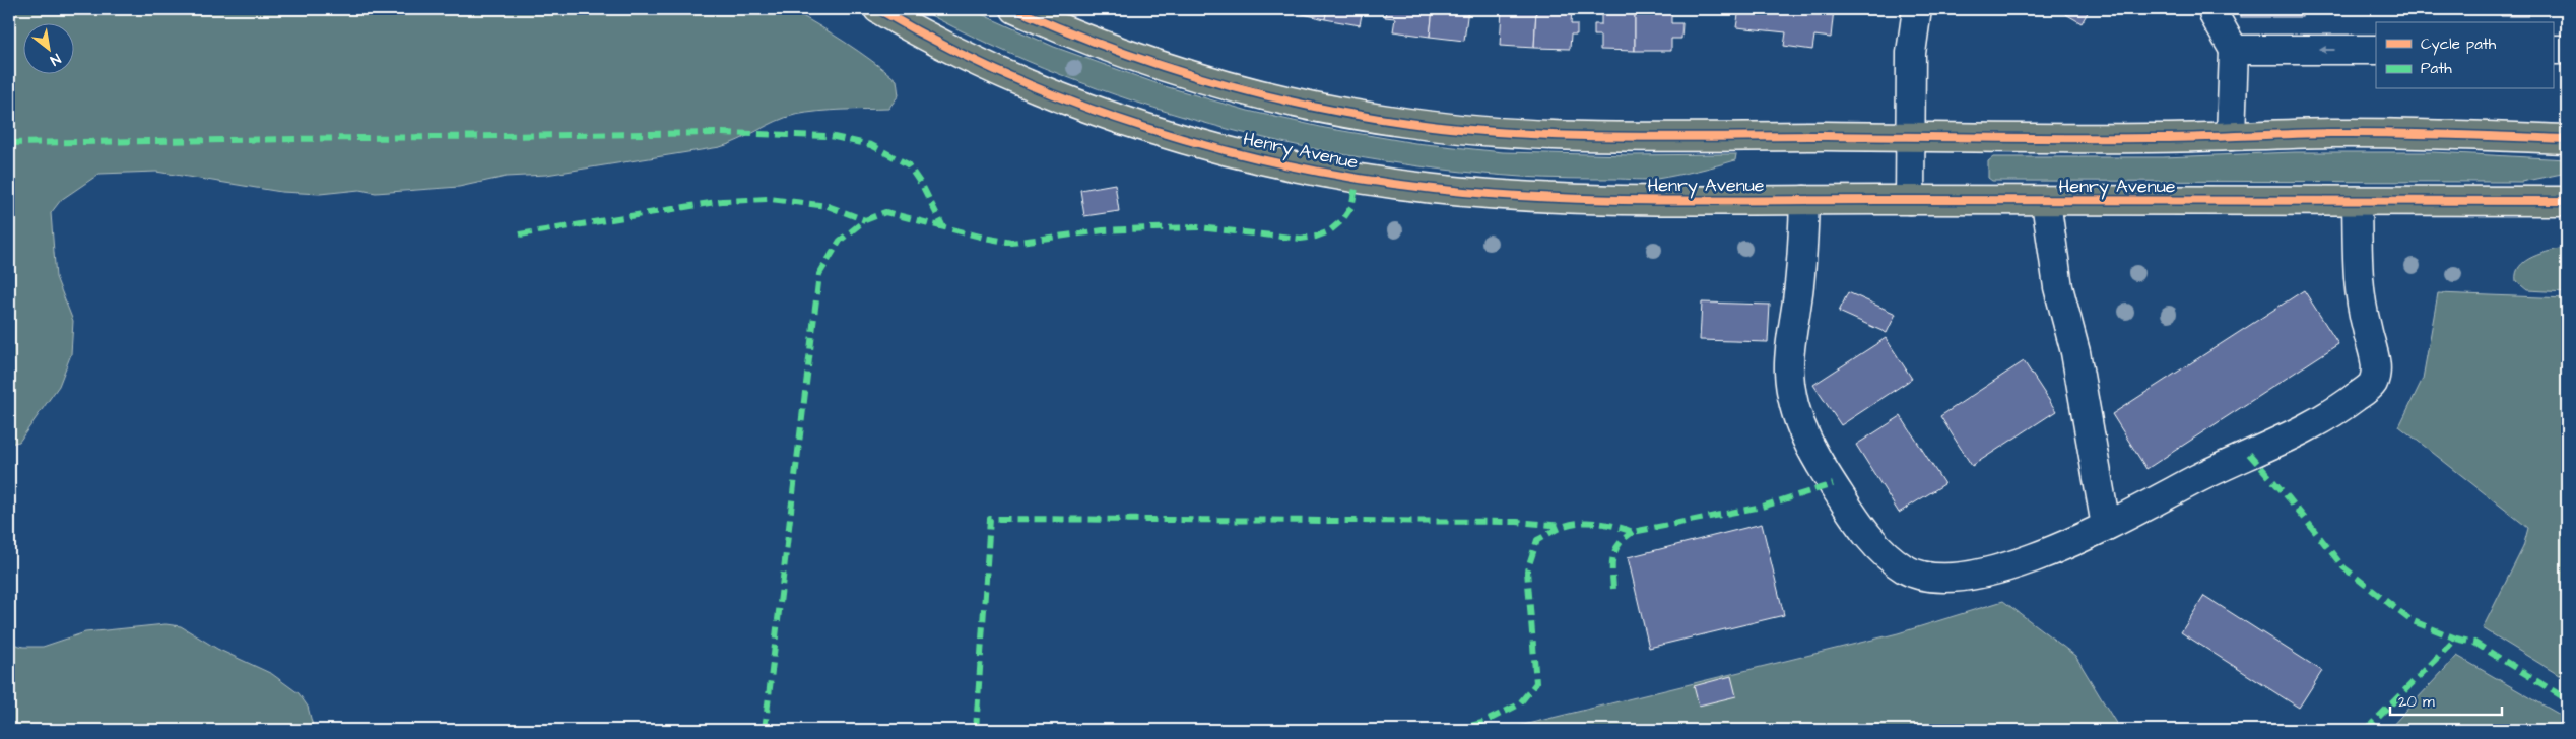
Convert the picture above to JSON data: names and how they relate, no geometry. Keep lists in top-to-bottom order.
{
  "streets": {
    "main road": ["Henry Avenue"]
  },
  "legend": ["Cycle path", "Path"],
  "scale_bar": "20 m",
  "north": "bottom right"
}
